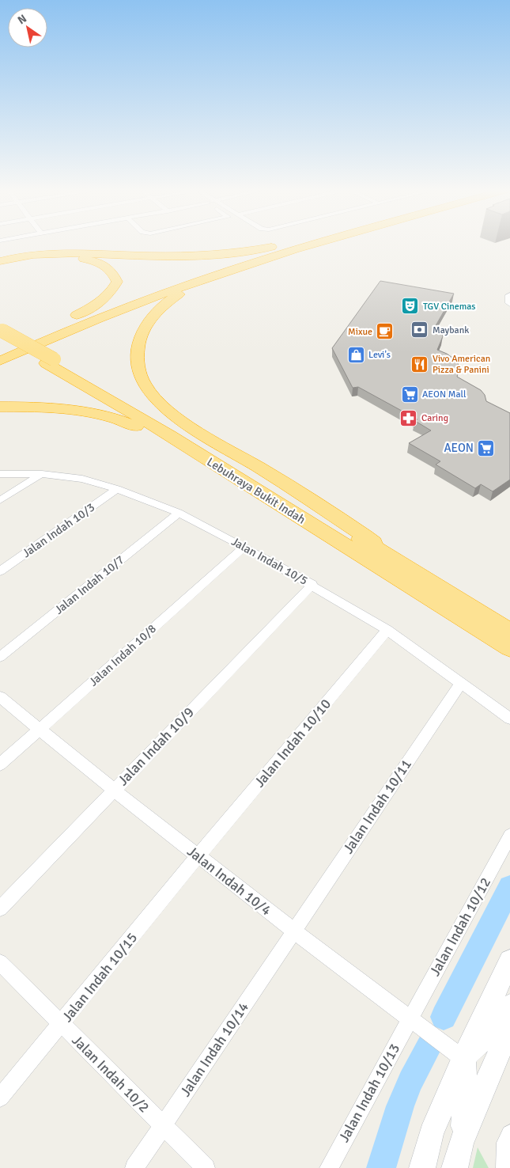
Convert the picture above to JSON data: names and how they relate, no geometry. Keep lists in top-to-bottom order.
{
  "streets": {
    "highway": ["Lebuhraya Bukit Indah"],
    "street": [
      "Jalan Indah 10/3",
      "Jalan Indah 10/5",
      "Jalan Indah 10/7",
      "Jalan Indah 10/8",
      "Jalan Indah 10/10",
      "Jalan Indah 10/9",
      "Jalan Indah 10/11",
      "Jalan Indah 10/4",
      "Jalan Indah 10/12",
      "Jalan Indah 10/15",
      "Jalan Indah 10/14",
      "Jalan Indah 10/2",
      "Jalan Indah 10/13"
    ]
  },
  "crossings": [
    ["Jalan Indah 10/3", "Jalan Indah 10/5"],
    ["Jalan Indah 10/5", "Jalan Indah 10/7"],
    ["Jalan Indah 10/5", "Jalan Indah 10/8"],
    ["Jalan Indah 10/5", "Jalan Indah 10/10"],
    ["Jalan Indah 10/5", "Jalan Indah 10/9"],
    ["Jalan Indah 10/5", "Jalan Indah 10/11"],
    ["Jalan Indah 10/8", "Jalan Indah 10/4"],
    ["Jalan Indah 10/10", "Jalan Indah 10/4"],
    ["Jalan Indah 10/10", "Jalan Indah 10/15"],
    ["Jalan Indah 10/9", "Jalan Indah 10/4"],
    ["Jalan Indah 10/11", "Jalan Indah 10/4"],
    ["Jalan Indah 10/11", "Jalan Indah 10/14"],
    ["Jalan Indah 10/4", "Jalan Indah 10/12"],
    ["Jalan Indah 10/4", "Jalan Indah 10/15"],
    ["Jalan Indah 10/4", "Jalan Indah 10/14"],
    ["Jalan Indah 10/4", "Jalan Indah 10/13"],
    ["Jalan Indah 10/12", "Jalan Indah 10/13"],
    ["Jalan Indah 10/15", "Jalan Indah 10/2"],
    ["Jalan Indah 10/14", "Jalan Indah 10/2"]
  ],
  "places": {
    "theatre": ["TGV Cinemas"],
    "bank": ["Maybank"],
    "cafe": ["Mixue"],
    "shop": ["Levi's"],
    "restaurant": ["Vivo American Pizza & Panini"],
    "supermarket": ["AEON Mall", "AEON"],
    "pharmacy": ["Caring"]
  },
  "north": "top left"
}
